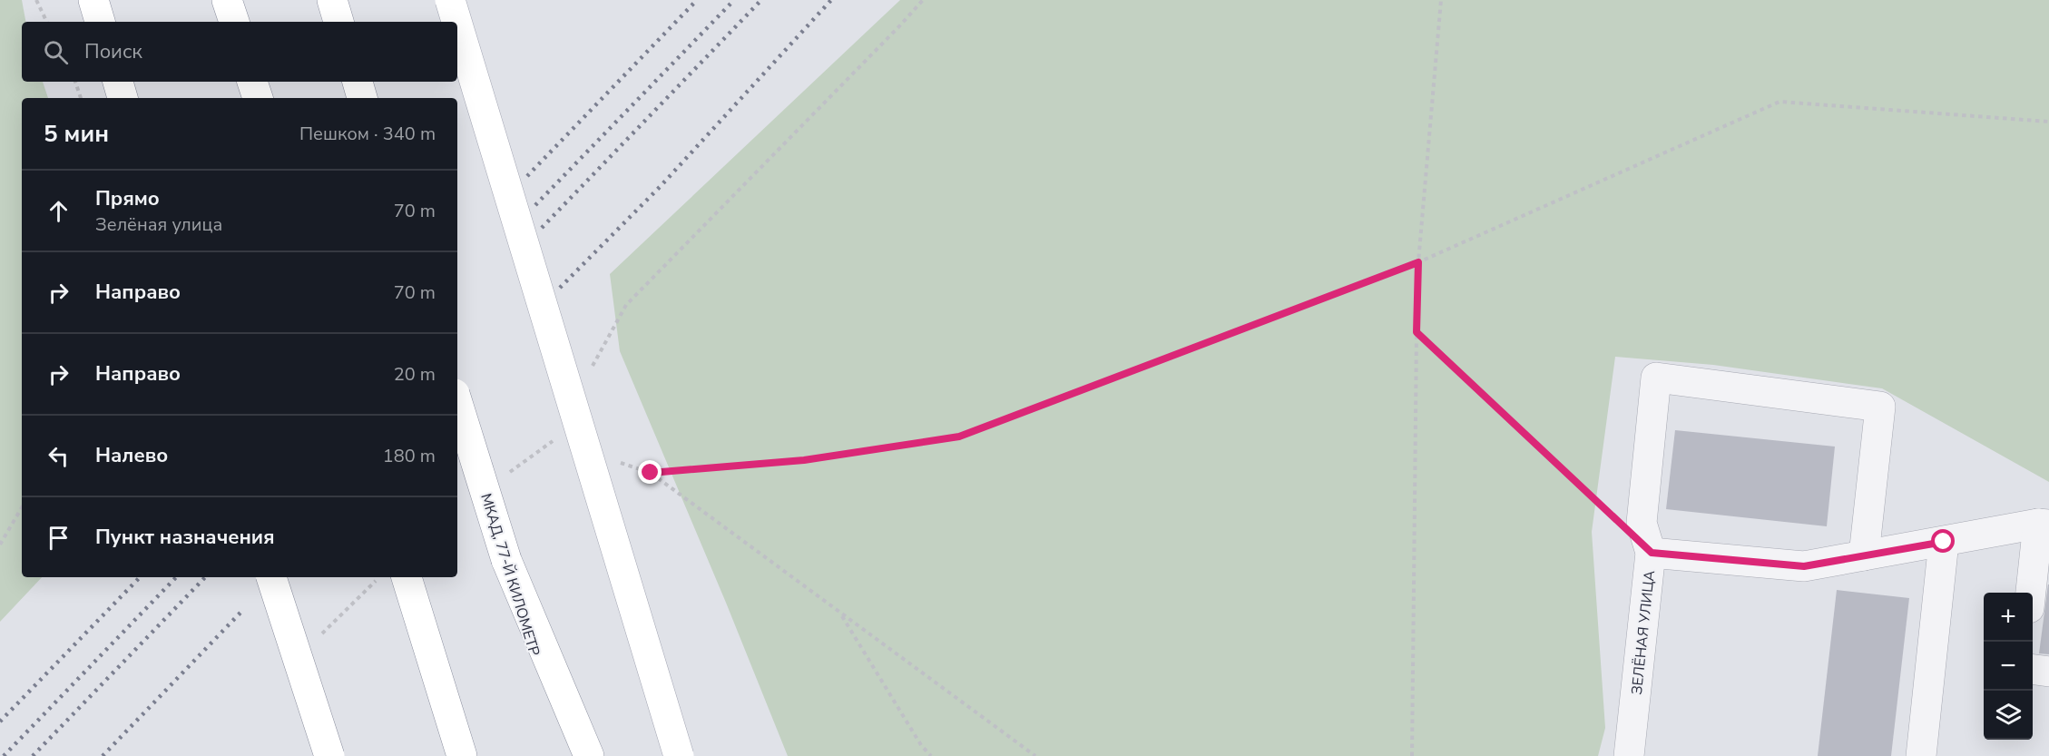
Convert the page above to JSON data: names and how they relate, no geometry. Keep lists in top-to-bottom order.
{
  "streets": {
    "main road": ["МКАД, 77-Й КИЛОМЕТР"],
    "street": ["ЗЕЛЁНАЯ УЛИЦА"]
  },
  "page": {
    "search": "Поиск",
    "heading": ["5 мин", "Пешком · 340 m"],
    "list": [
      ["Прямо", "Зелёная улица", "70 m"],
      ["Направо", "70 m"],
      ["Направо", "20 m"],
      ["Налево", "180 m"],
      "Пункт назначения"
    ],
    "map_buttons": ["+", "−"]
  }
}
